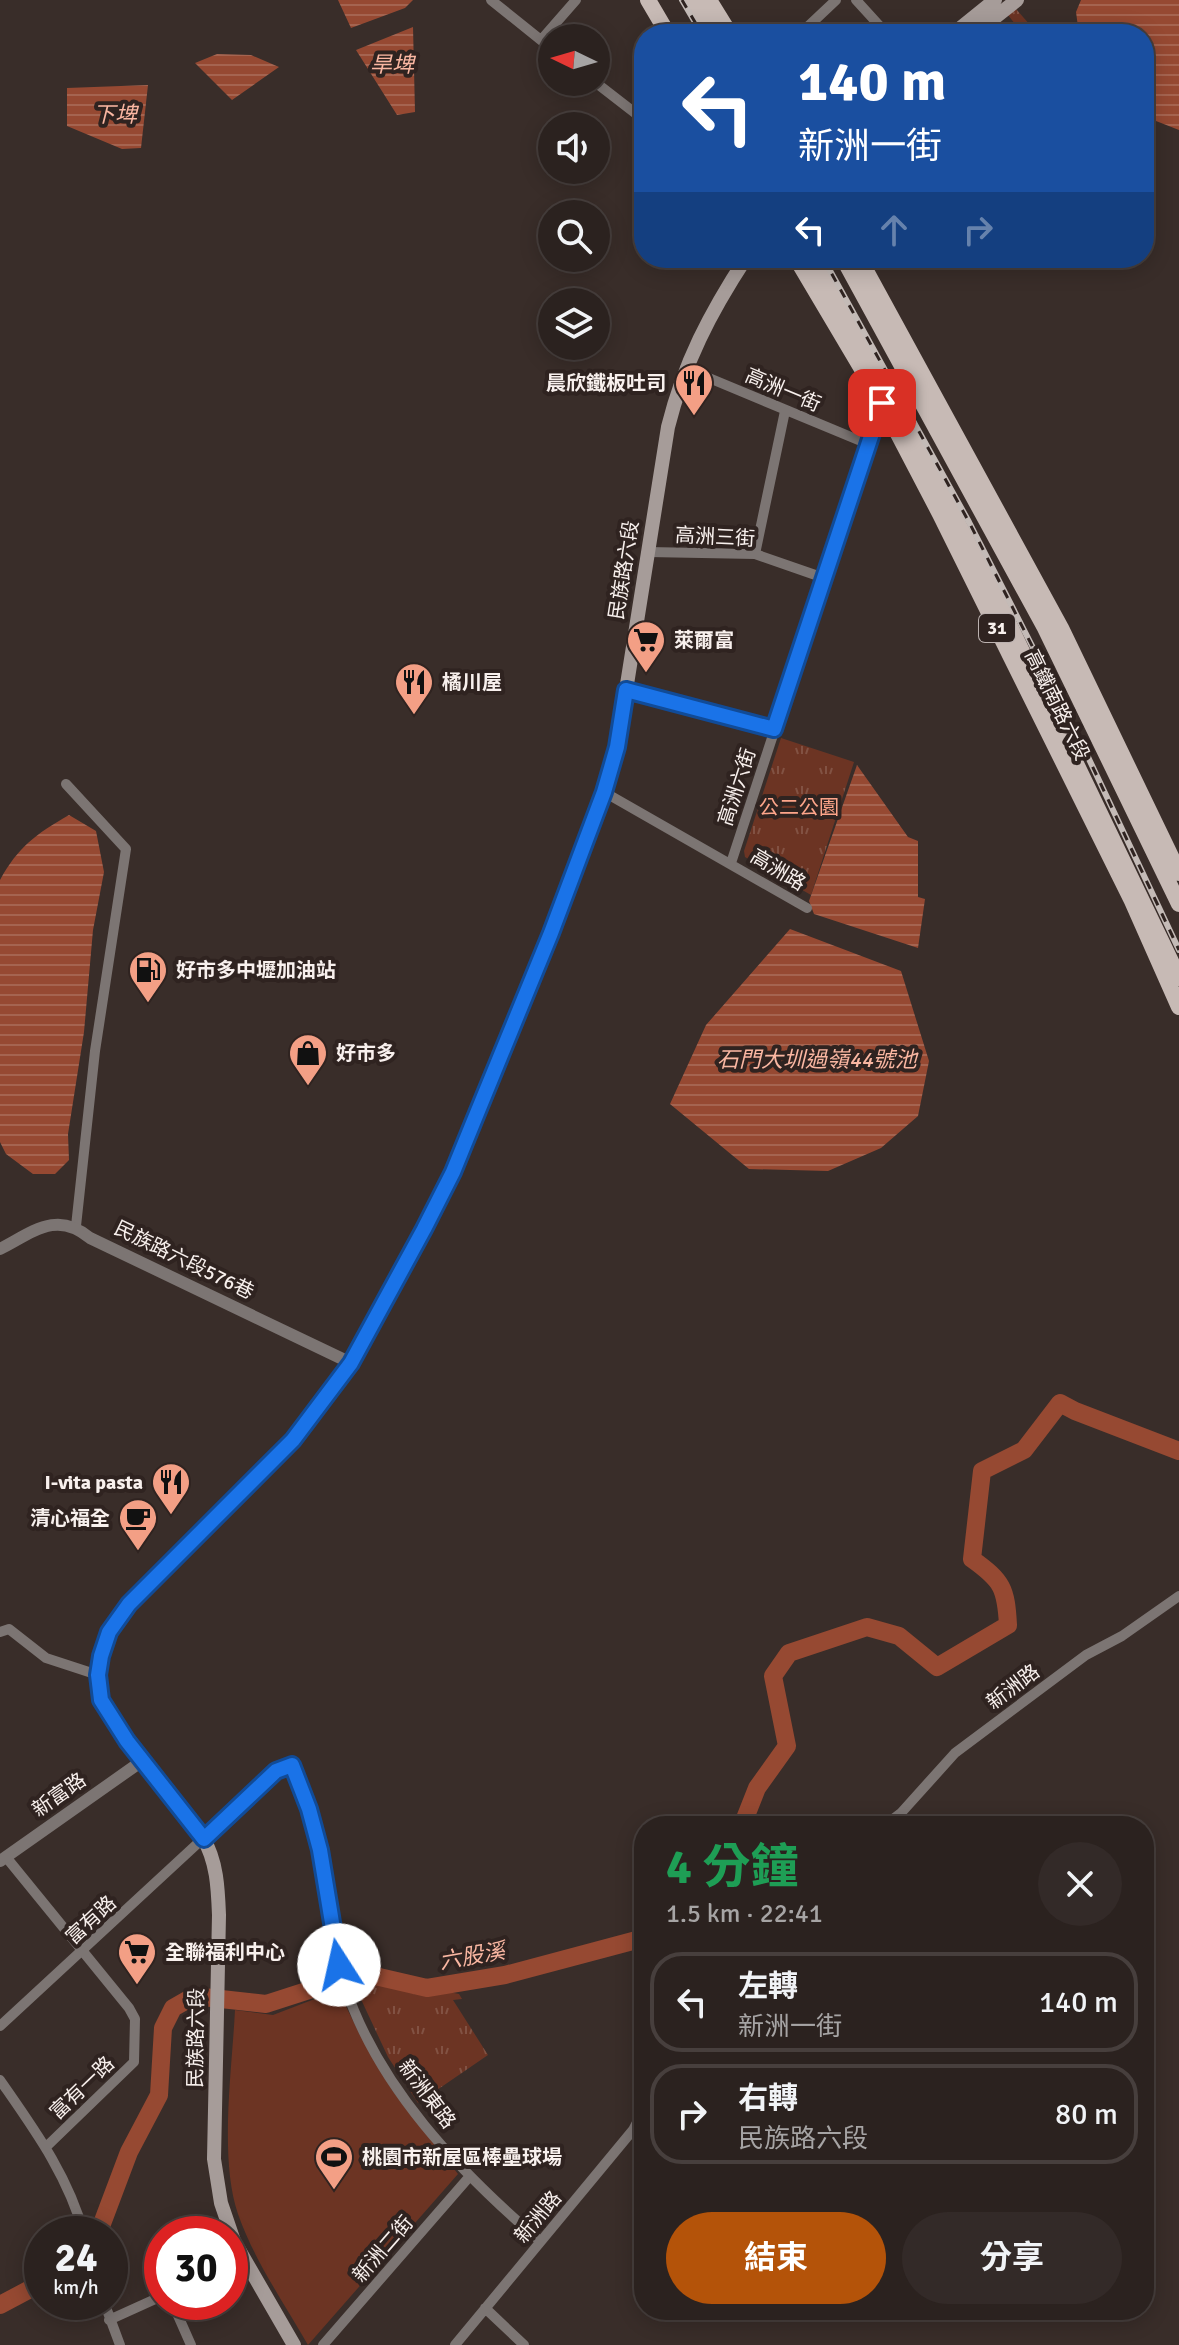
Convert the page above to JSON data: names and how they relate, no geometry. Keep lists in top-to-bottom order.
{
  "streets": {
    "main road": ["民族路六段", "31", "高鐵南路六段"],
    "street": [
      "高洲一街",
      "高洲三街",
      "高洲六街",
      "高洲路",
      "民族路六段576巷",
      "新洲路",
      "新富路",
      "富有路",
      "富有一路",
      "新洲東路",
      "新洲二街"
    ]
  },
  "crossings": [
    ["高洲一街", "民族路六段"],
    ["高洲一街", "高洲六街"],
    ["高洲三街", "民族路六段"],
    ["高洲三街", "高洲六街"],
    ["民族路六段", "高洲路"],
    ["民族路六段", "民族路六段576巷"],
    ["民族路六段", "新富路"],
    ["民族路六段", "富有路"],
    ["高鐵南路六段", "高洲六街"],
    ["高洲六街", "高洲路"],
    ["新洲路", "新洲東路"],
    ["新富路", "富有一路"],
    ["富有路", "富有一路"],
    ["富有路", "新洲東路"],
    ["新洲東路", "新洲二街"]
  ],
  "water": [
    "旱埤",
    "下埤",
    "石門大圳過嶺44號池",
    "六股溪"
  ],
  "parks": ["公二公園"],
  "places": {
    "restaurant": ["晨欣鐵板吐司", "橘川屋", "I-vita pasta"],
    "supermarket": ["萊爾富", "全聯福利中心"],
    "fuel station": ["好市多中壢加油站"],
    "shop": ["好市多"],
    "cafe": ["清心福全"],
    "sports": ["桃園市新屋區棒壘球場"]
  },
  "north": "left",
  "page": {
    "turn": ["140 m", "新洲一街"],
    "heading": ["4 分鐘", "1.5 km · 22:41"],
    "list": [
      {
        "name": "左轉",
        "note": "新洲一街",
        "value": "140 m"
      },
      {
        "name": "右轉",
        "note": "民族路六段",
        "value": "80 m"
      }
    ],
    "buttons": ["結束", "分享"],
    "speed": "24 km/h",
    "limit": "30"
  }
}
